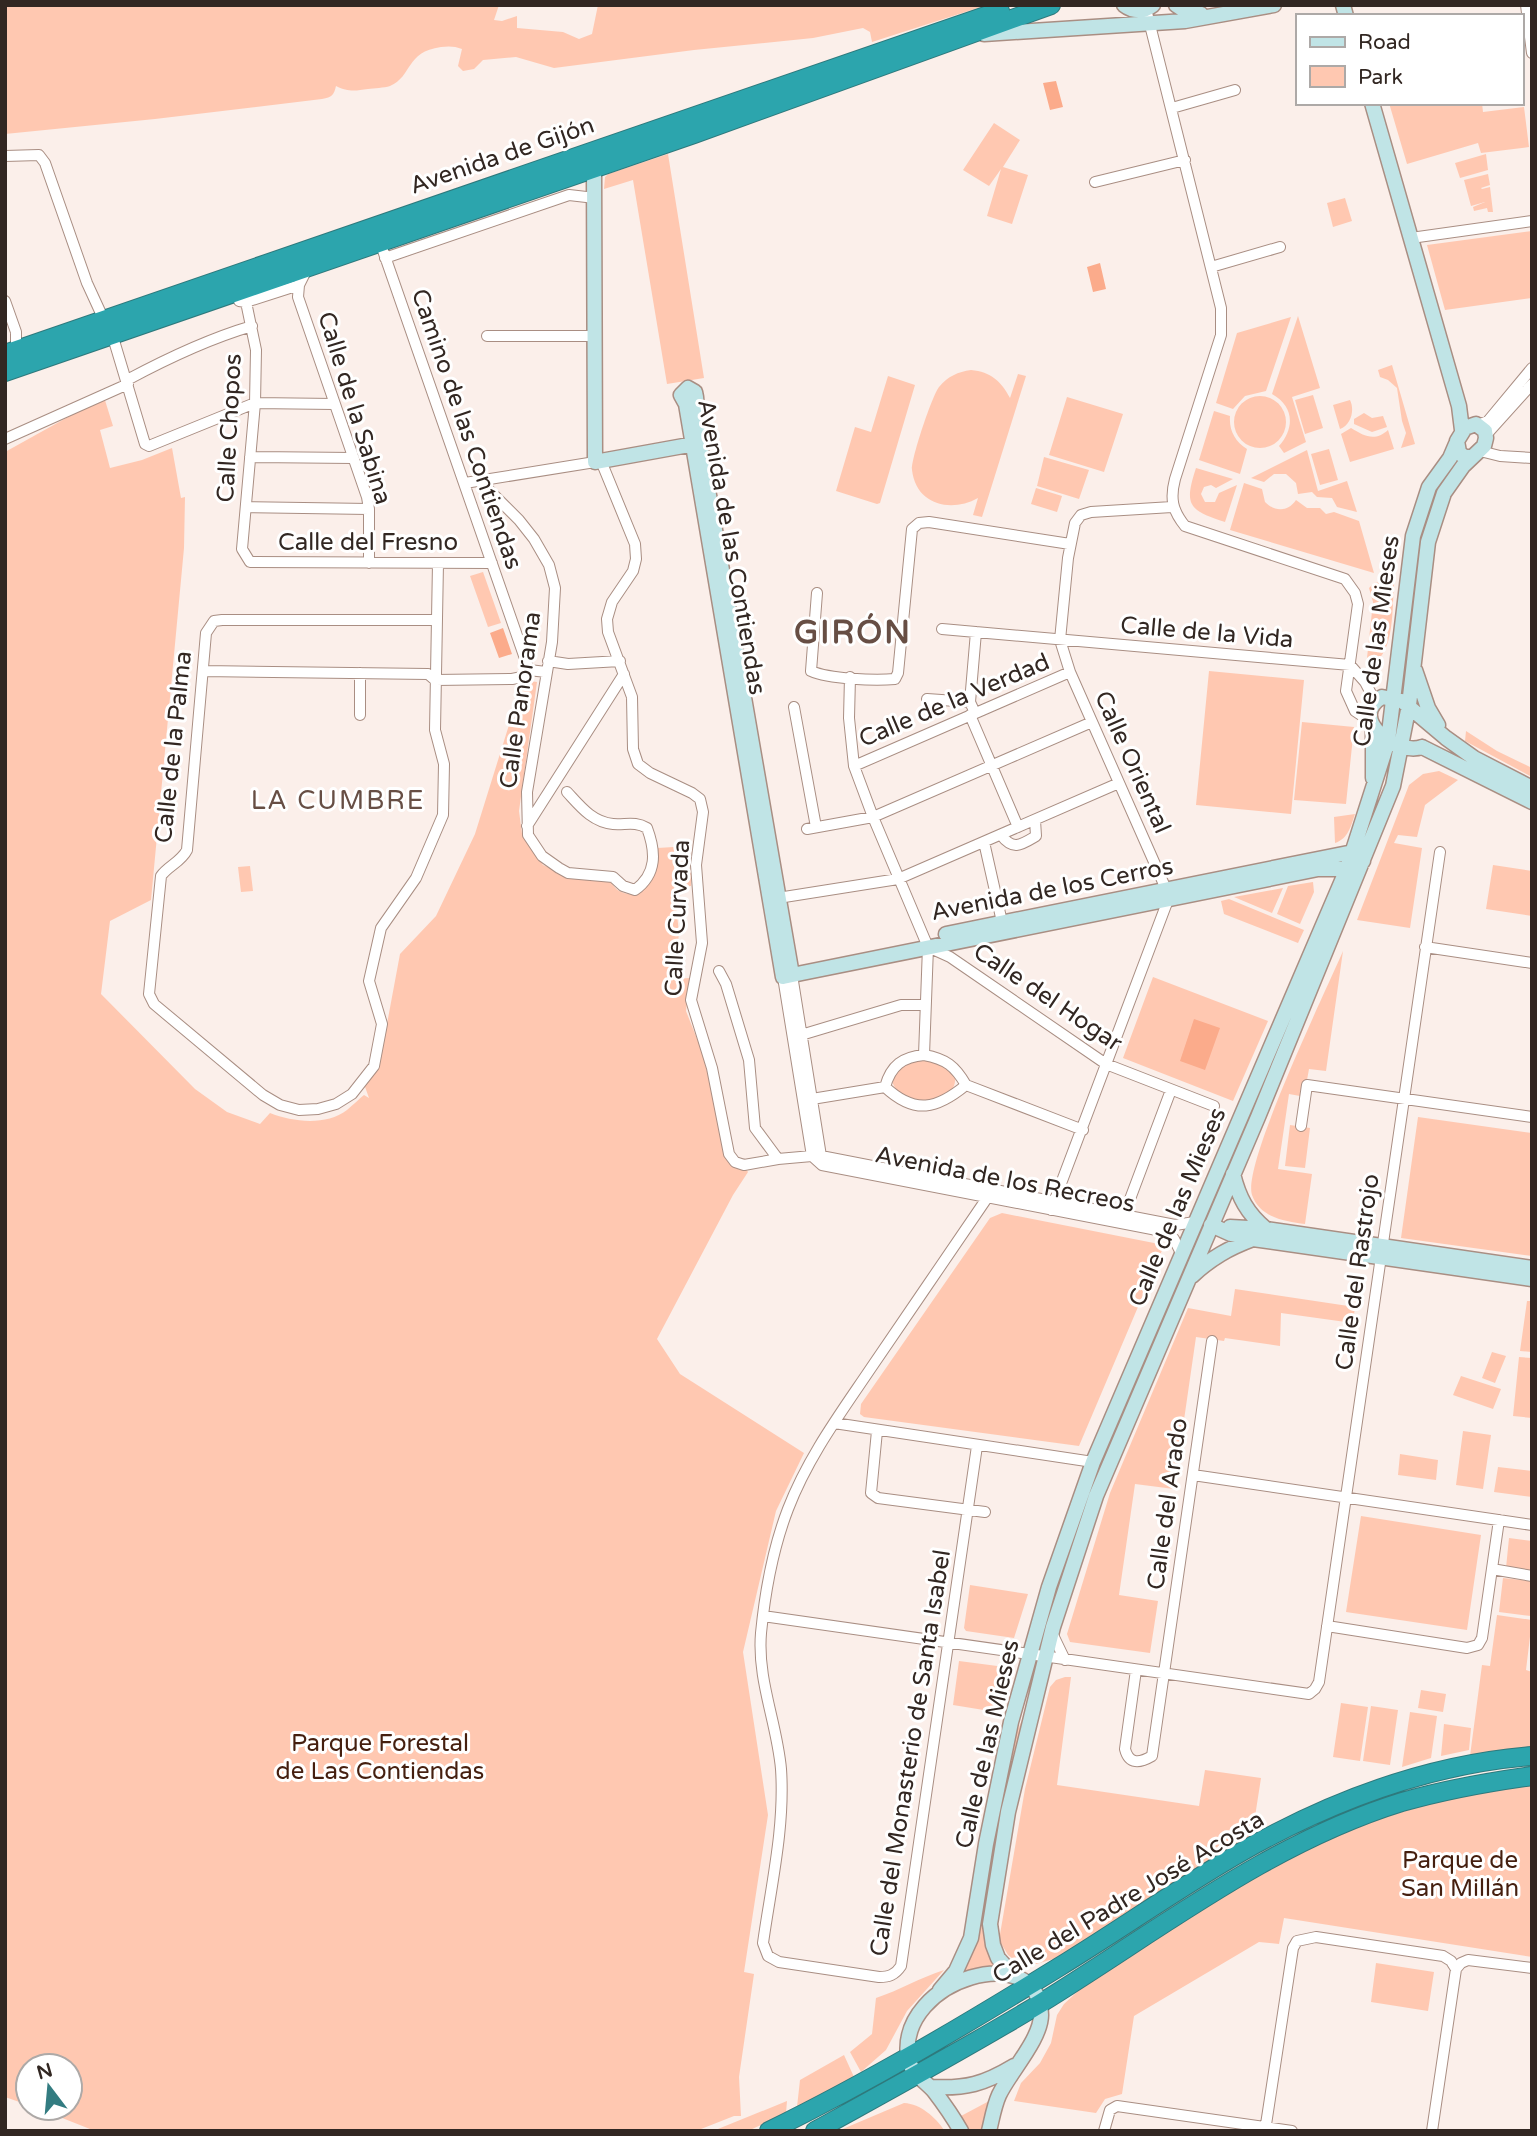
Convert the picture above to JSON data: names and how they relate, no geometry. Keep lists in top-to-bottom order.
{
  "streets": {
    "highway": ["Avenida de Gijón", "Calle del Padre José Acosta"],
    "main road": ["Avenida de las Contiendas", "Calle de las Mieses", "Avenida de los Cerros"],
    "street": [
      "Calle de la Sabina",
      "Calle Chopos",
      "Camino de las Contiendas",
      "Calle del Fresno",
      "Calle de la Vida",
      "Calle Panorama",
      "Calle de la Verdad",
      "Calle de la Palma",
      "Calle Oriental",
      "Calle Curvada",
      "Calle del Hogar",
      "Avenida de los Recreos",
      "Calle del Rastrojo",
      "Calle del Arado",
      "Calle del Monasterio de Santa Isabel"
    ]
  },
  "crossings": [
    ["Avenida de Gijón", "Calle de la Sabina"],
    ["Avenida de Gijón", "Calle Chopos"],
    ["Avenida de Gijón", "Camino de las Contiendas"],
    ["Calle de la Sabina", "Calle del Fresno"],
    ["Calle Chopos", "Calle del Fresno"],
    ["Camino de las Contiendas", "Calle del Fresno"],
    ["Avenida de las Contiendas", "Avenida de los Cerros"],
    ["Avenida de las Contiendas", "Calle Curvada"],
    ["Avenida de las Contiendas", "Avenida de los Recreos"],
    ["Calle de la Vida", "Calle Oriental"],
    ["Calle de las Mieses", "Avenida de los Cerros"],
    ["Calle de las Mieses", "Avenida de los Recreos"],
    ["Calle de las Mieses", "Calle del Padre José Acosta"],
    ["Calle de la Verdad", "Calle Oriental"],
    ["Calle Oriental", "Avenida de los Cerros"],
    ["Avenida de los Cerros", "Calle del Hogar"],
    ["Calle Curvada", "Avenida de los Recreos"],
    ["Calle del Rastrojo", "Calle del Arado"]
  ],
  "districts": ["GIRÓN", "LA CUMBRE"],
  "parks": ["Parque Forestal de Las Contiendas", "Parque de San Millán"],
  "legend": ["Road", "Park"],
  "north": "top"
}
